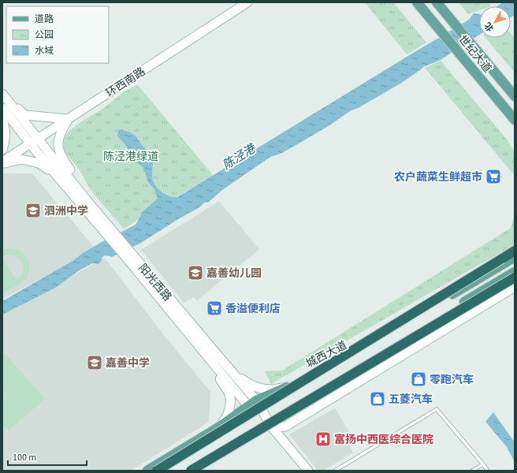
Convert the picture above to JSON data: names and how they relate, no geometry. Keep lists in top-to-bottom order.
{
  "streets": {
    "main road": [
      "世纪大道",
      "环西南路",
      "阳光西路",
      "城西大道"
    ]
  },
  "crossings": [
    ["环西南路", "阳光西路"],
    ["阳光西路", "城西大道"]
  ],
  "water": ["陈泾港"],
  "parks": ["陈泾港绿道"],
  "places": {
    "supermarket": ["农户蔬菜生鲜超市", "香溢便利店"],
    "school or university": ["泗洲中学", "嘉善幼儿园", "嘉善中学"],
    "shop": ["零跑汽车", "五菱汽车"],
    "hospital": ["富扬中西医综合医院"]
  },
  "legend": ["道路", "公园", "水域"],
  "scale_bar": "100 m",
  "north": "bottom left"
}
